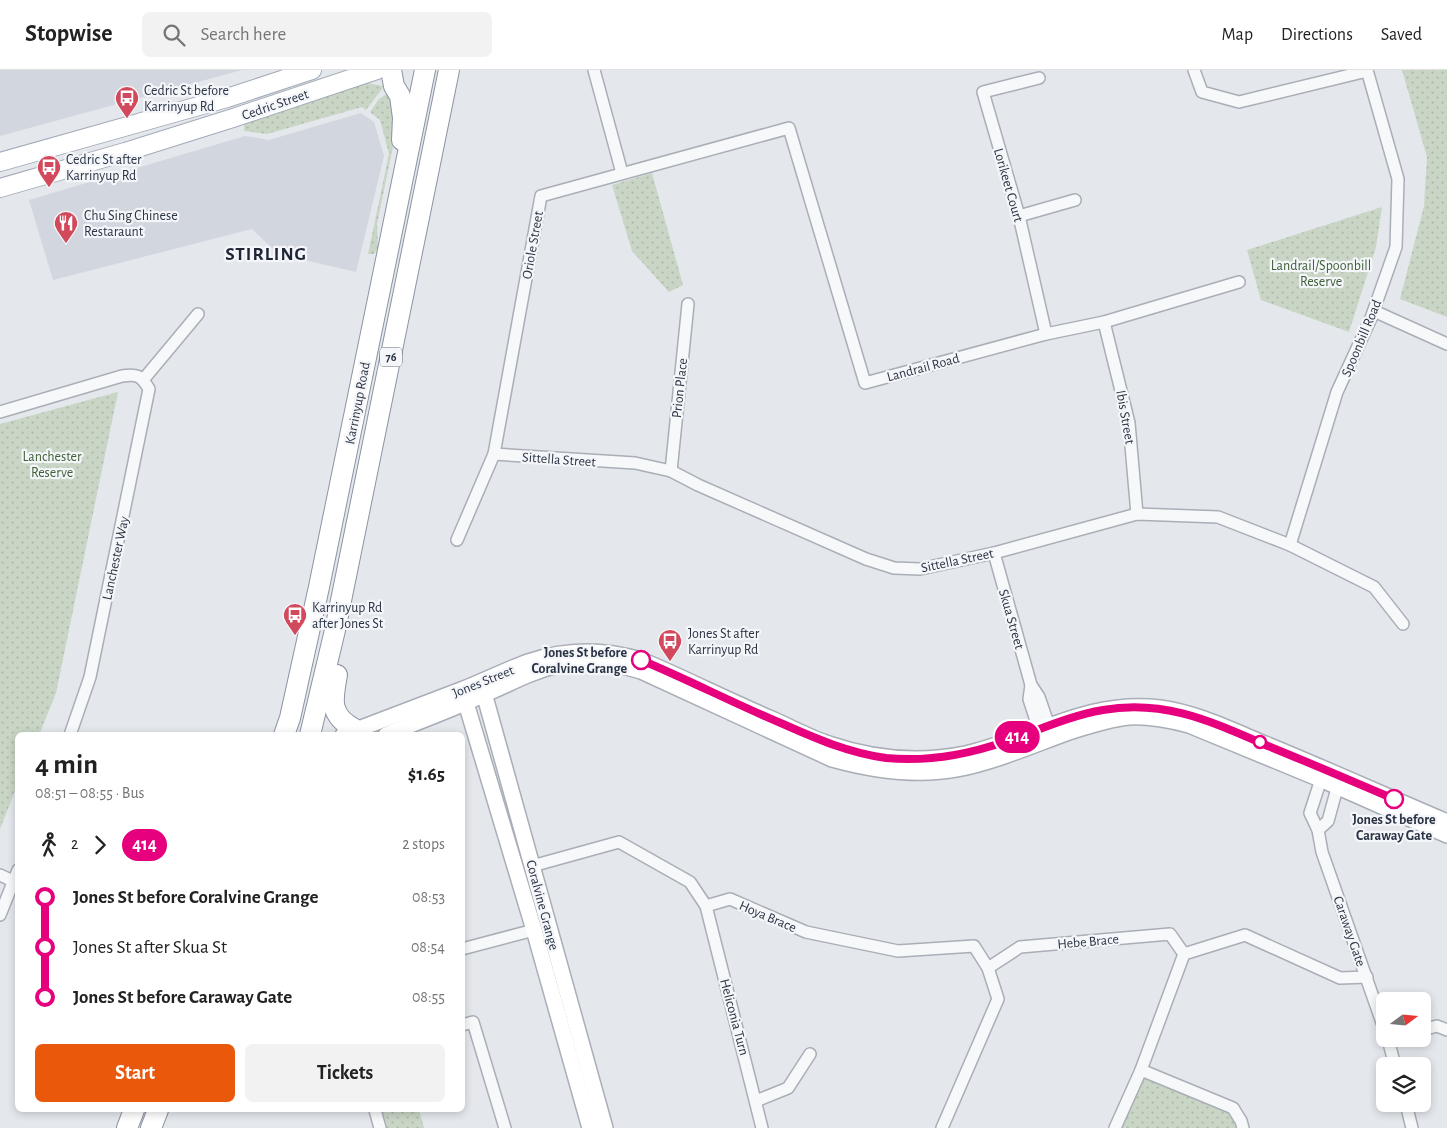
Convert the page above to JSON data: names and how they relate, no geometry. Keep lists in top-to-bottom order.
{
  "streets": {
    "highway": ["76", "Karrinyup Road"],
    "main road": ["Cedric Street"],
    "street": [
      "Lorikeet Court",
      "Oriole Street",
      "Spoonbill Road",
      "Landrail Road",
      "Prion Place",
      "Ibis Street",
      "Sittella Street",
      "Lanchester Way",
      "Skua Street",
      "Jones Street",
      "Coralvine Grange",
      "Hoya Brace",
      "Caraway Gate",
      "Hebe Brace",
      "Heliconia Turn"
    ]
  },
  "crossings": [
    ["Lorikeet Court", "Landrail Road"],
    ["Oriole Street", "Landrail Road"],
    ["Oriole Street", "Sittella Street"],
    ["Spoonbill Road", "Sittella Street"],
    ["Landrail Road", "Ibis Street"],
    ["Prion Place", "Sittella Street"],
    ["Ibis Street", "Sittella Street"],
    ["Sittella Street", "Skua Street"],
    ["Skua Street", "Jones Street"],
    ["Jones Street", "Coralvine Grange"],
    ["Jones Street", "Caraway Gate"],
    ["Hoya Brace", "Hebe Brace"],
    ["Hoya Brace", "Heliconia Turn"]
  ],
  "districts": ["STIRLING"],
  "parks": ["Landrail/Spoonbill Reserve", "Lanchester Reserve"],
  "places": {
    "bus stop": [
      "Cedric St before Karrinyup Rd",
      "Cedric St after Karrinyup Rd",
      "Karrinyup Rd after Jones St",
      "Jones St after Karrinyup Rd"
    ],
    "restaurant": ["Chu Sing Chinese Restaraunt"],
    "other": ["Jones St before Coralvine Grange", "Jones St before Caraway Gate"]
  },
  "lines": ["bus line 414"],
  "north": "right",
  "page": {
    "header": "Stopwise",
    "search": "Search here",
    "nav": ["Map", "Directions", "Saved"],
    "on_map": "414",
    "heading": ["4 min", "08:51 – 08:55 · Bus", "$1.65"],
    "legs": ["2", "414", "2 stops"],
    "list": [
      {
        "name": "Jones St before Coralvine Grange",
        "value": "08:53"
      },
      {
        "name": "Jones St after Skua St",
        "value": "08:54"
      },
      {
        "name": "Jones St before Caraway Gate",
        "value": "08:55"
      }
    ],
    "buttons": ["Start", "Tickets"]
  }
}
